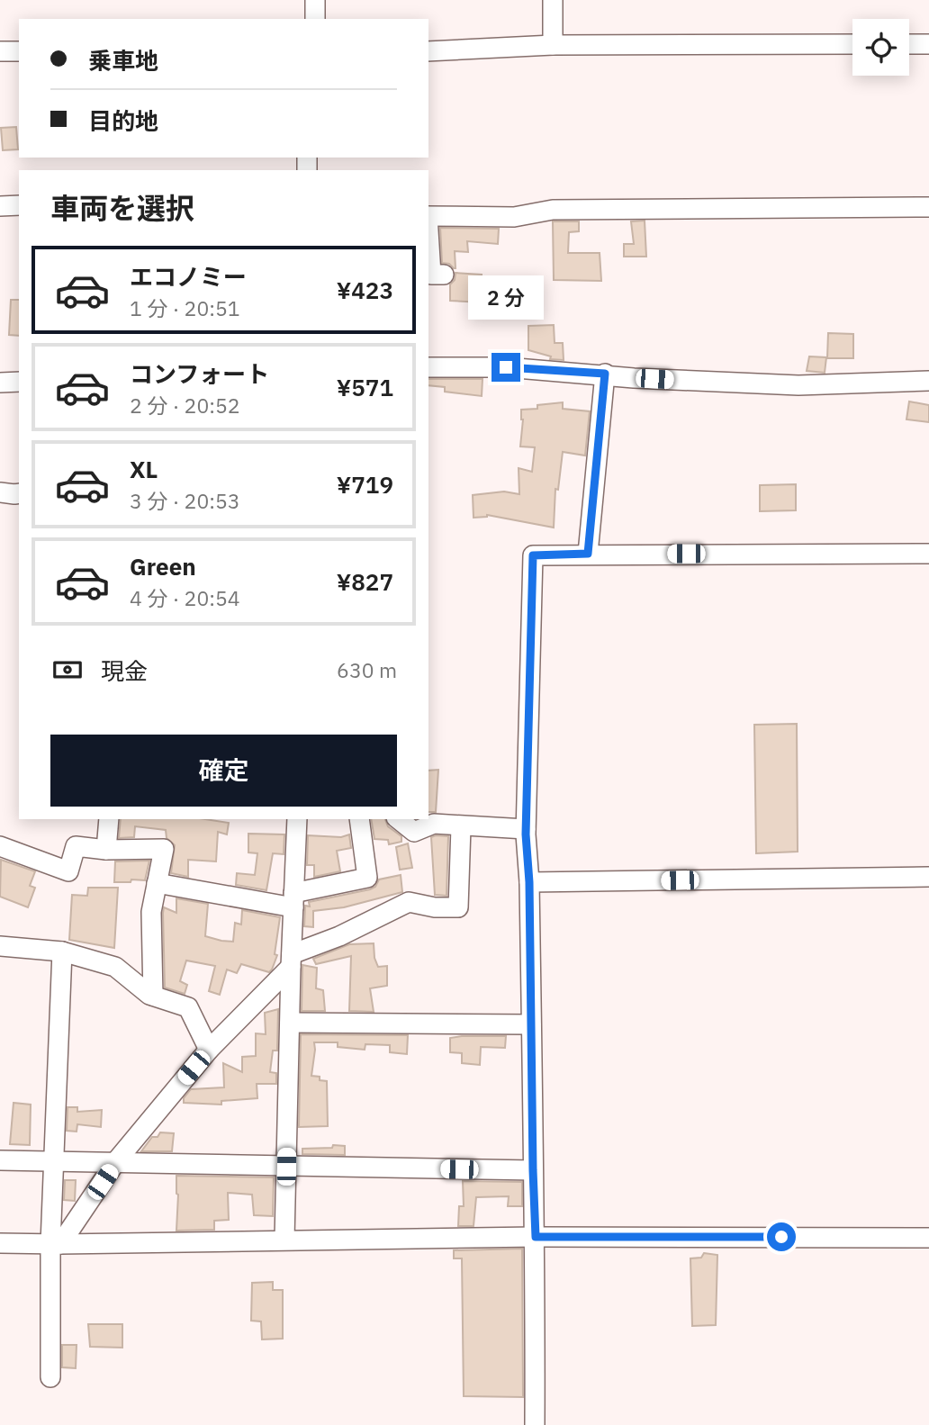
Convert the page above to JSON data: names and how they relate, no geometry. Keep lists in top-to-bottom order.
{
  "page": {
    "banner": ["乗車地", "目的地"],
    "heading": "車両を選択",
    "list": [
      {
        "name": "エコノミー",
        "note": "1 分 · 20:51",
        "value": "¥423"
      },
      {
        "name": "コンフォート",
        "note": "2 分 · 20:52",
        "value": "¥571"
      },
      {
        "name": "XL",
        "note": "3 分 · 20:53",
        "value": "¥719"
      },
      {
        "name": "Green",
        "note": "4 分 · 20:54",
        "value": "¥827"
      }
    ],
    "bubble": "2 分",
    "pay": ["現金", "630 m"],
    "buttons": "確定"
  }
}
